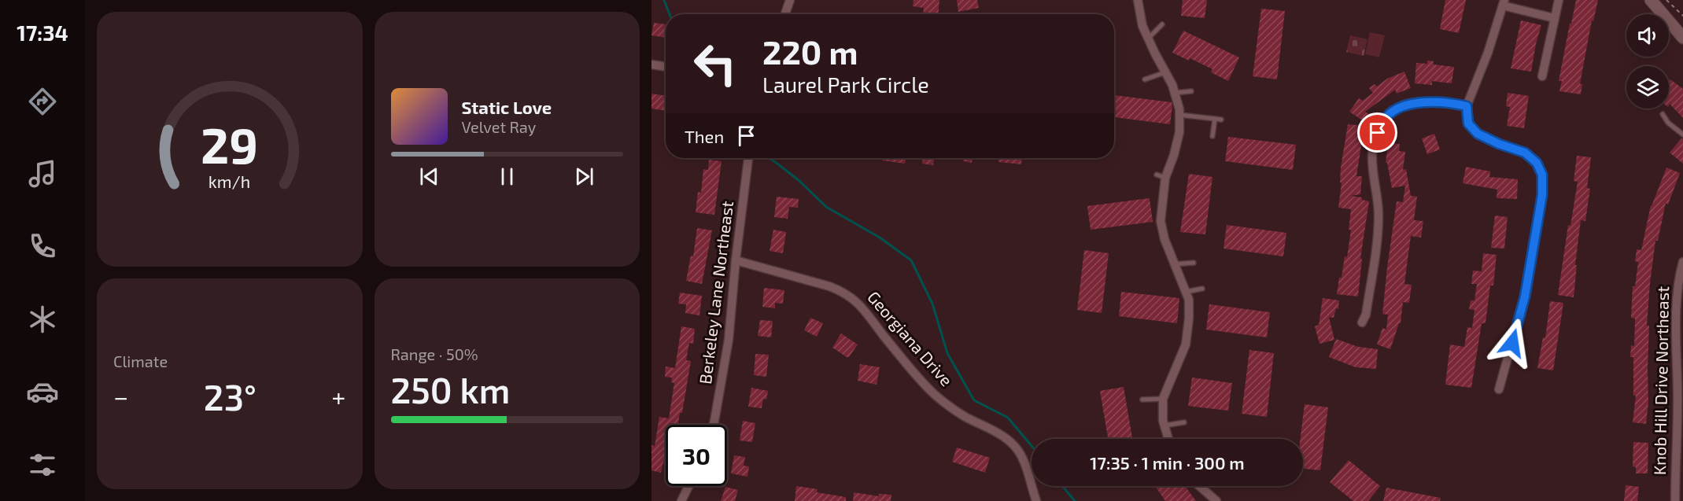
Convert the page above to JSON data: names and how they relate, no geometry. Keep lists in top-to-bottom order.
{
  "streets": {
    "street": ["Berkeley Lane Northeast", "Georgiana Drive", "Knob Hill Drive Northeast"]
  },
  "crossings": [
    ["Berkeley Lane Northeast", "Georgiana Drive"]
  ],
  "page": {
    "tabs": "17:34",
    "turn": ["220 m", "Laurel Park Circle"],
    "song": ["Static Love", "Velvet Ray"],
    "then": "Then",
    "tile": [
      "Climate",
      ["Range · 50%", "250 km"]
    ],
    "heat": ["−", "23°", "+"],
    "limit": "30",
    "trip": "17:35 · 1 min · 300 m",
    "gauge": ["29", "km/h"]
  }
}
